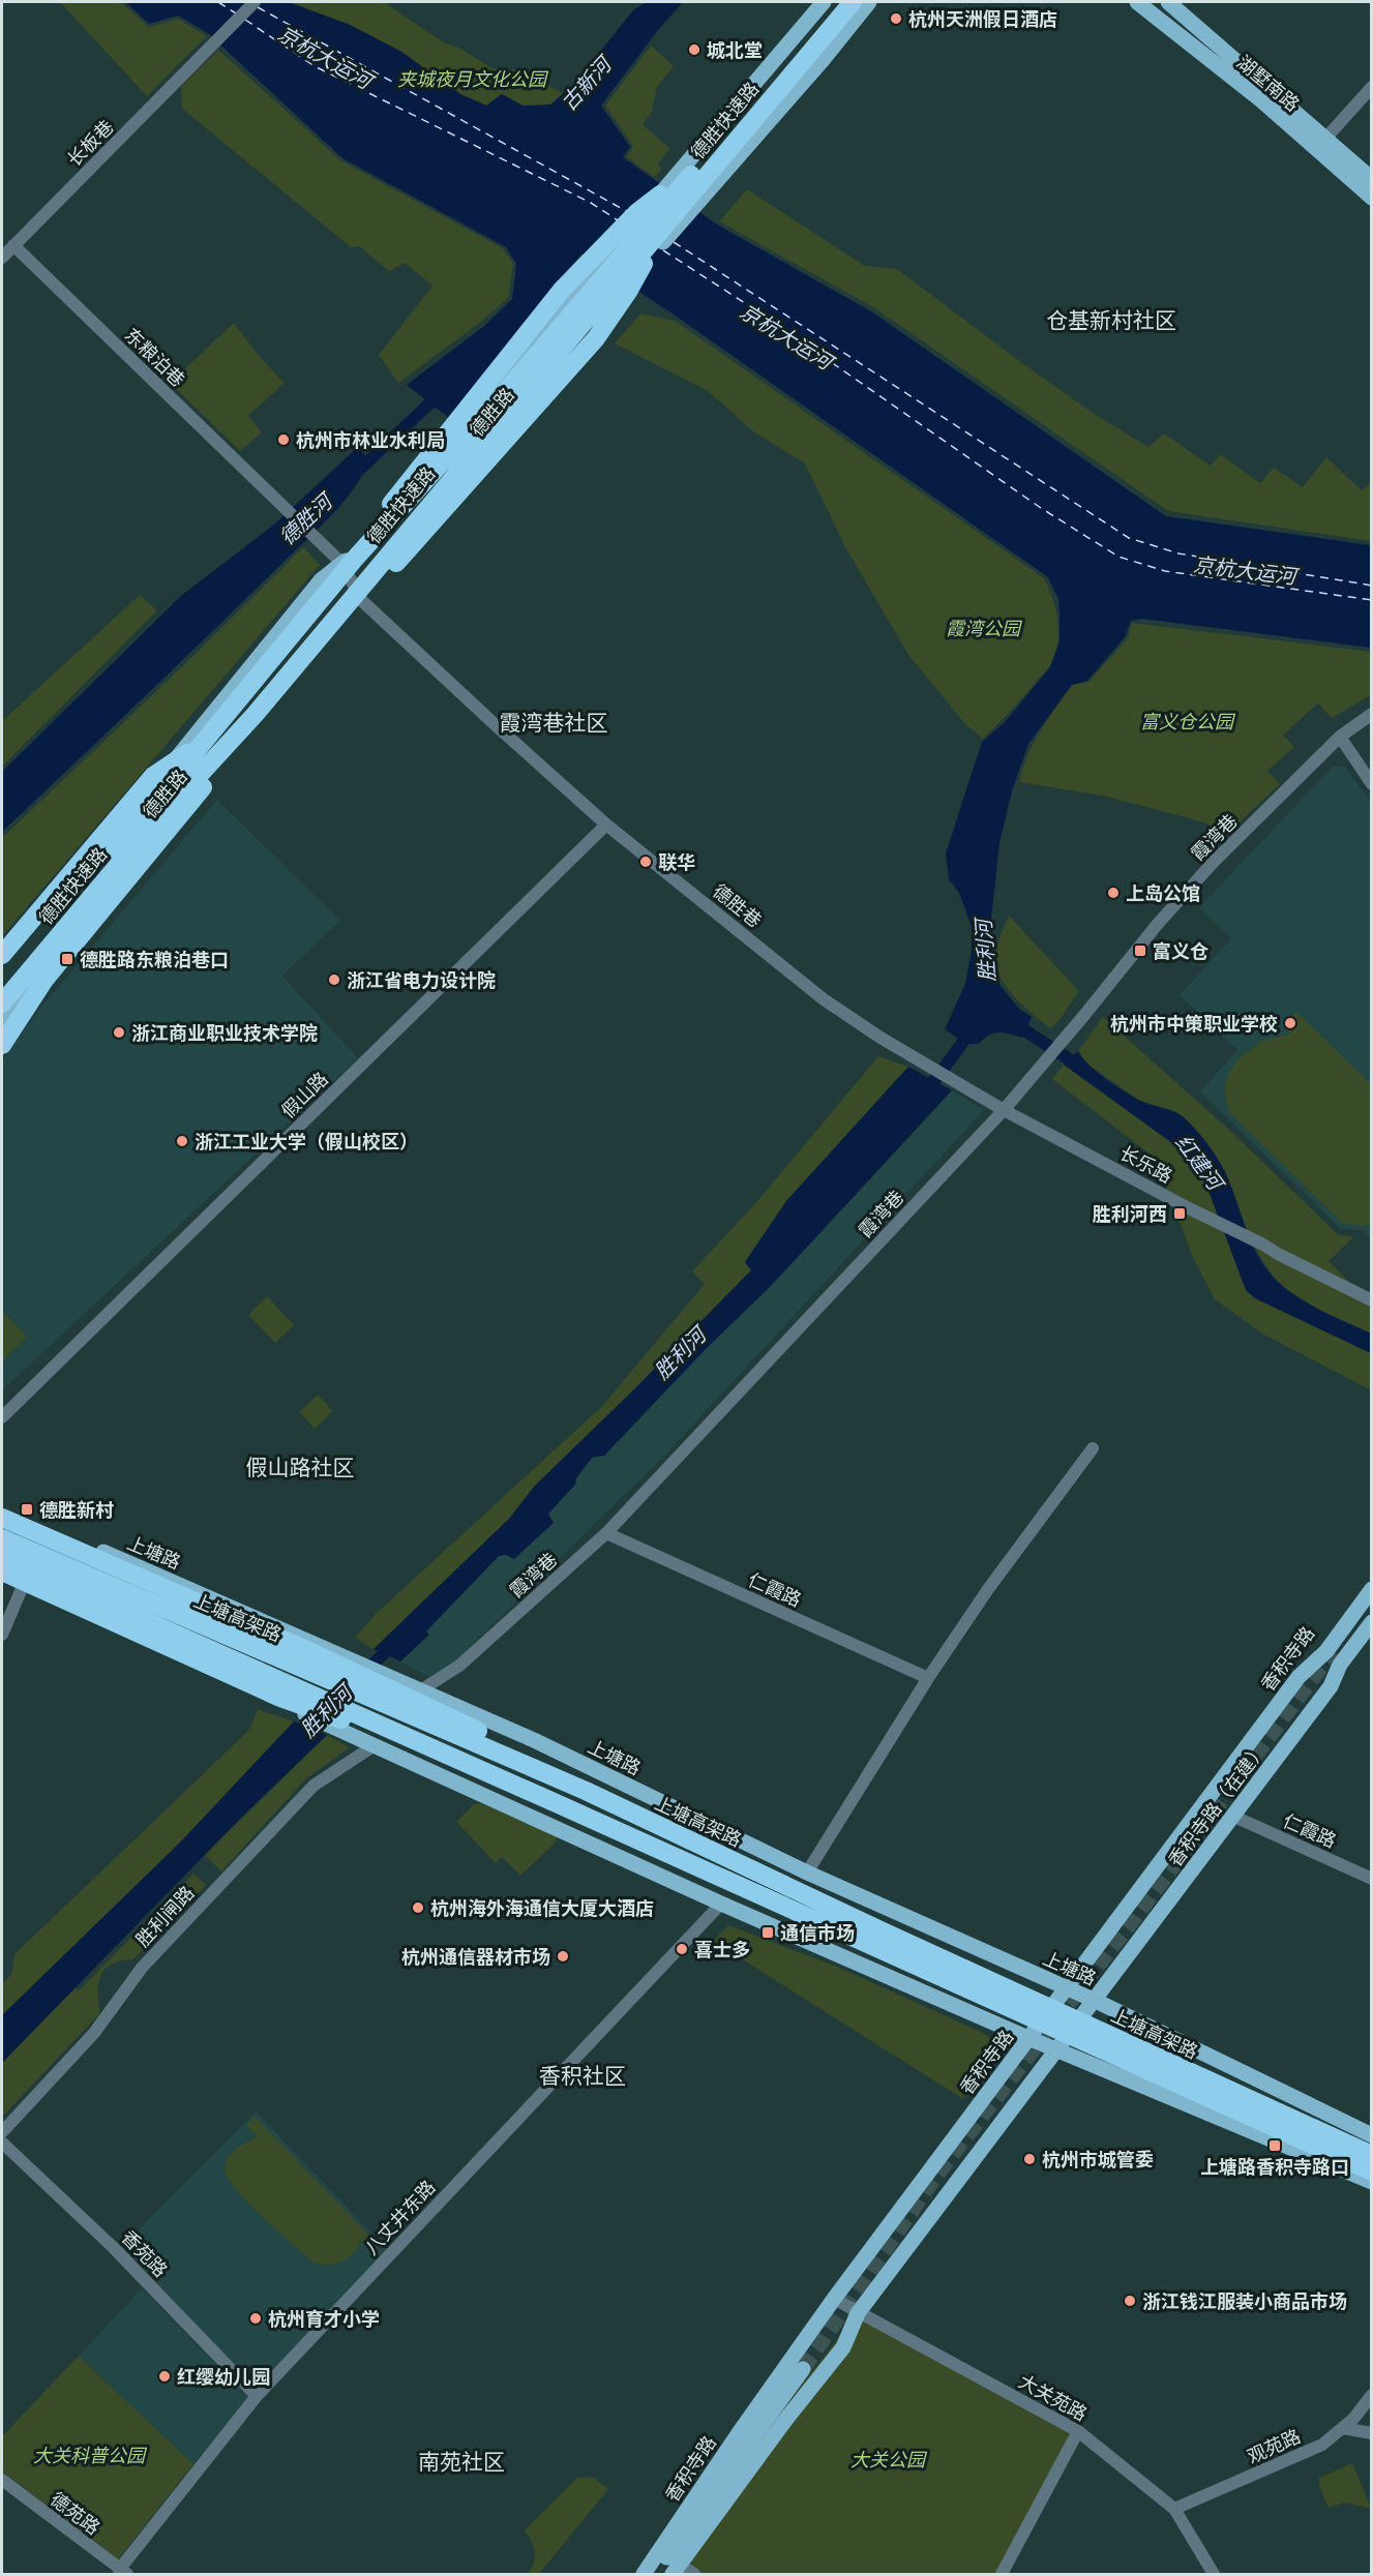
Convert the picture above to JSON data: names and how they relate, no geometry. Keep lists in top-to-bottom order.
{
  "streets": {
    "highway": ["德胜快速路", "上塘高架路"],
    "main road": [
      "湖墅南路",
      "德胜路",
      "上塘路",
      "香积寺路",
      "香积寺路（在建）"
    ],
    "street": [
      "长板巷",
      "东粮泊巷",
      "霞湾巷",
      "德胜巷",
      "假山路",
      "长乐路",
      "仁霞路",
      "胜利闸路",
      "八丈井东路",
      "香苑路",
      "大关苑路",
      "观苑路",
      "德苑路"
    ]
  },
  "crossings": [
    ["德胜快速路", "东粮泊巷"],
    ["德胜快速路", "德胜路"],
    ["长板巷", "东粮泊巷"],
    ["东粮泊巷", "德胜路"],
    ["东粮泊巷", "德胜巷"],
    ["德胜路", "德胜巷"],
    ["霞湾巷", "德胜巷"],
    ["霞湾巷", "长乐路"],
    ["霞湾巷", "上塘路"],
    ["霞湾巷", "仁霞路"],
    ["德胜巷", "假山路"],
    ["德胜巷", "长乐路"],
    ["上塘路", "香积寺路"],
    ["上塘路", "香积寺路（在建）"],
    ["仁霞路", "香积寺路（在建）"],
    ["香积寺路", "大关苑路"],
    ["八丈井东路", "香苑路"],
    ["八丈井东路", "德苑路"],
    ["大关苑路", "观苑路"]
  ],
  "districts": [
    "仓基新村社区",
    "霞湾巷社区",
    "假山路社区",
    "香积社区",
    "南苑社区"
  ],
  "water": [
    "京杭大运河",
    "古新河",
    "德胜河",
    "胜利河",
    "红建河"
  ],
  "parks": [
    "夹城夜月文化公园",
    "霞湾公园",
    "富义仓公园",
    "大关科普公园",
    "大关公园"
  ],
  "places": {
    "other": [
      "杭州天洲假日酒店",
      "城北堂",
      "杭州市林业水利局",
      "联华",
      "上岛公馆",
      "浙江省电力设计院",
      "杭州市中策职业学校",
      "浙江商业职业技术学院",
      "浙江工业大学（假山校区）",
      "杭州海外海通信大厦大酒店",
      "喜士多",
      "杭州通信器材市场",
      "杭州市城管委",
      "浙江钱江服装小商品市场",
      "杭州育才小学",
      "红缨幼儿园"
    ],
    "transit": [
      "富义仓",
      "德胜路东粮泊巷口",
      "胜利河西",
      "德胜新村",
      "通信市场",
      "上塘路香积寺路口"
    ]
  }
}
